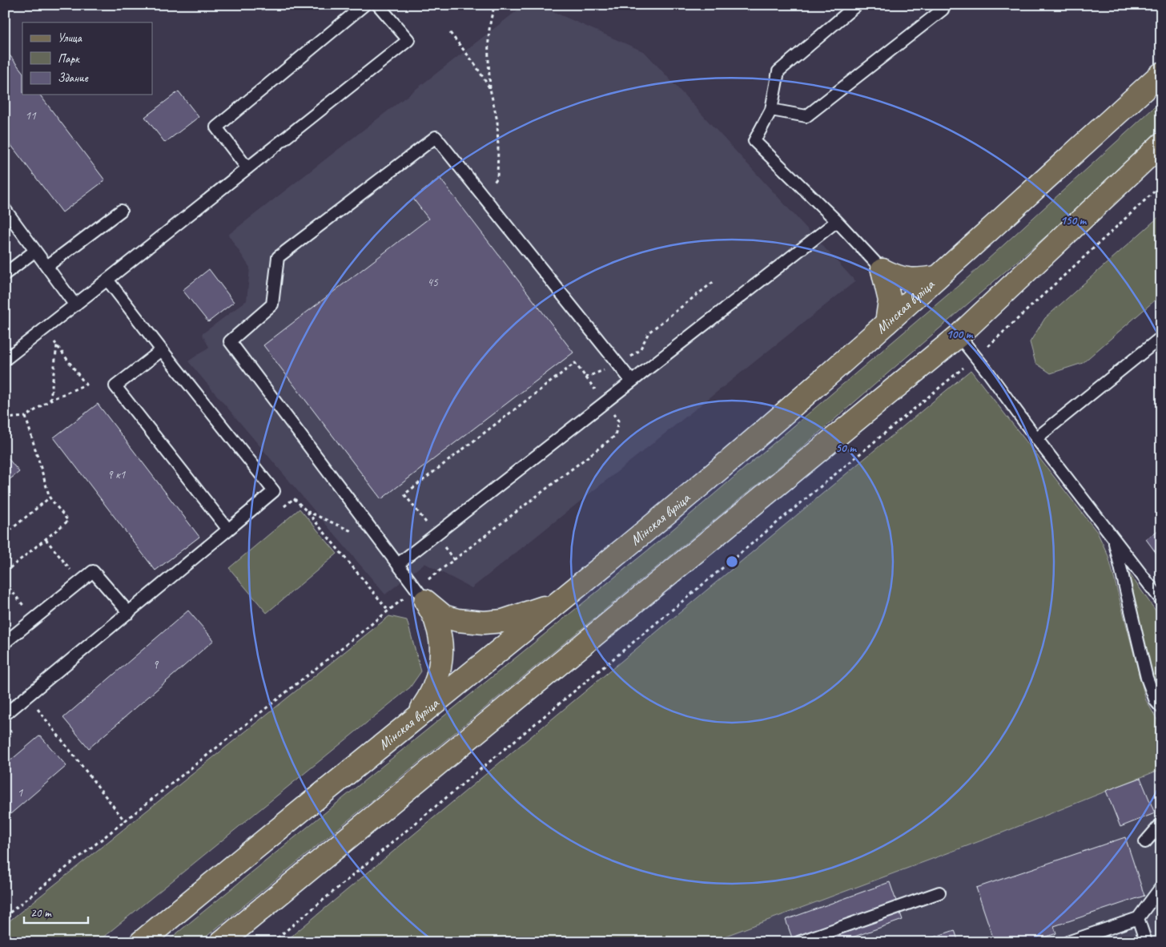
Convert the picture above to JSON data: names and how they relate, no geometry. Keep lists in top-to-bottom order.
{
  "streets": {
    "main road": ["Мінская вуліца"]
  },
  "house_numbers": [
    "11",
    "45",
    "9 к1",
    "9",
    "1"
  ],
  "legend": ["Улица", "Парк", "Здание"],
  "scale_bar": "20 m",
  "rings": ["150 m", "100 m", "50 m"]
}
